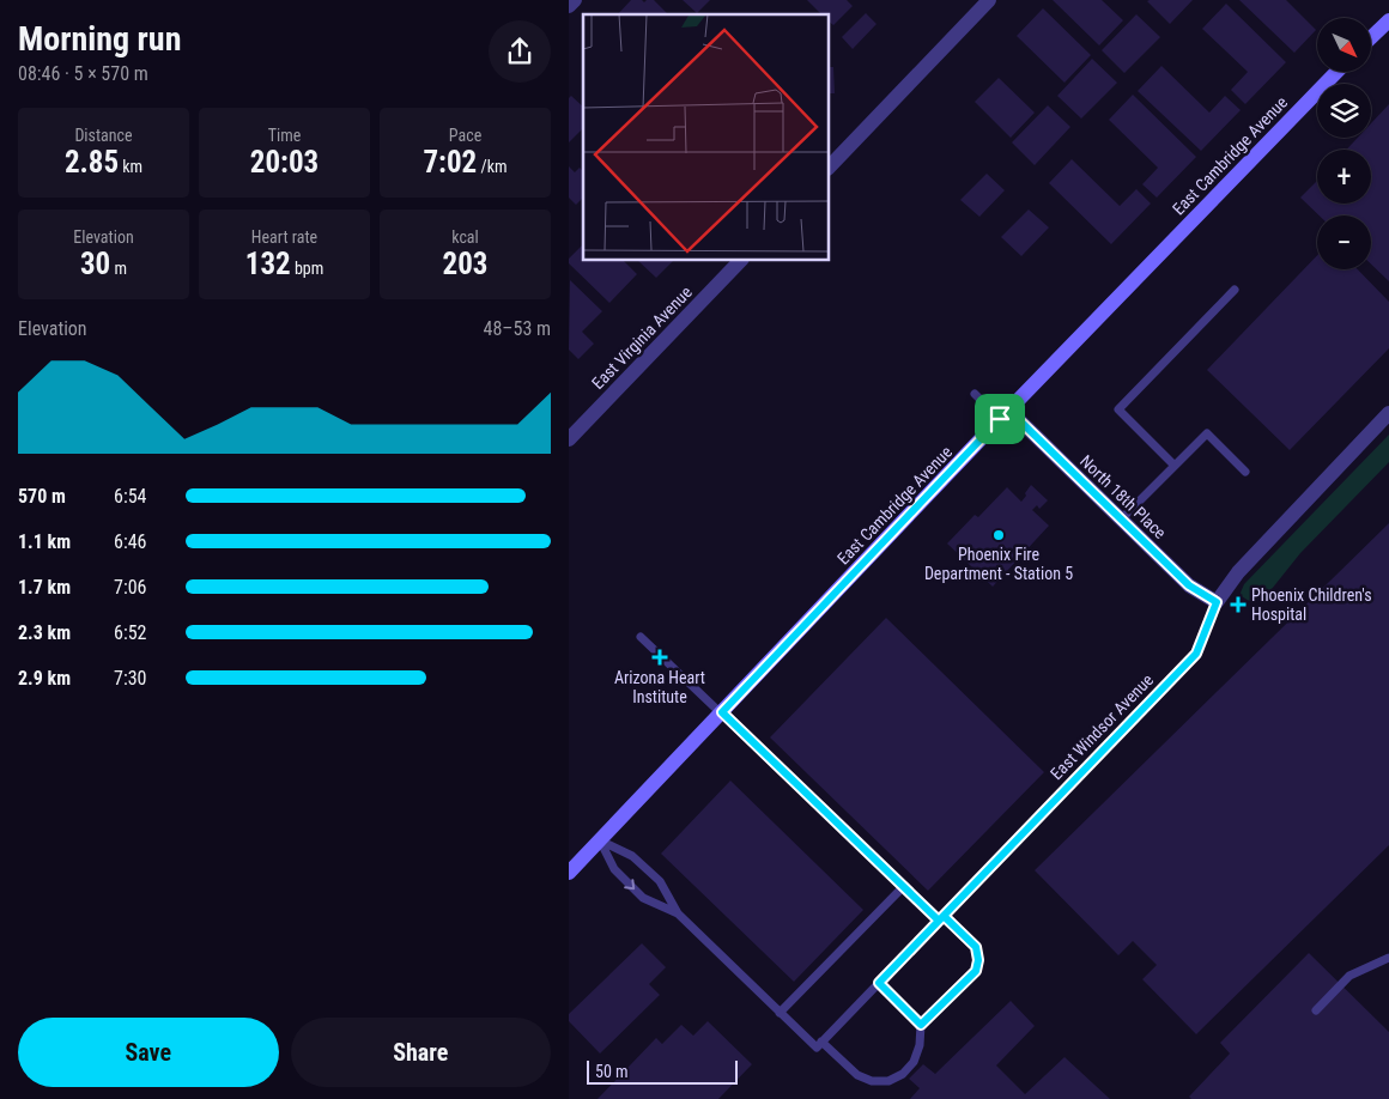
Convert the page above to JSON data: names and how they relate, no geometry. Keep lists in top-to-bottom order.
{
  "streets": {
    "street": [
      "East Cambridge Avenue",
      "East Virginia Avenue",
      "North 18th Place",
      "East Windsor Avenue"
    ]
  },
  "crossings": [
    ["East Cambridge Avenue", "North 18th Place"],
    ["North 18th Place", "East Windsor Avenue"]
  ],
  "places": {
    "other": ["Phoenix Fire Department - Station 5"],
    "health": ["Phoenix Children's Hospital", "Arizona Heart Institute"]
  },
  "scale_bar": "50 m",
  "north": "bottom right",
  "page": {
    "heading": ["Morning run", "08:46 · 5 × 570 m"],
    "map_buttons": ["+", "−"],
    "stats": [
      ["Distance", "2.85 km"],
      ["Time", "20:03"],
      ["Pace", "7:02 /km"],
      ["Elevation", "30 m"],
      ["Heart rate", "132 bpm"],
      ["kcal", "203"]
    ],
    "chart": ["Elevation", "48–53 m"],
    "list": [
      {
        "name": "570 m",
        "note": "6:54"
      },
      {
        "name": "1.1 km",
        "note": "6:46"
      },
      {
        "name": "1.7 km",
        "note": "7:06"
      },
      {
        "name": "2.3 km",
        "note": "6:52"
      },
      {
        "name": "2.9 km",
        "note": "7:30"
      }
    ],
    "buttons": ["Save", "Share"],
    "scale": "50 m"
  }
}
